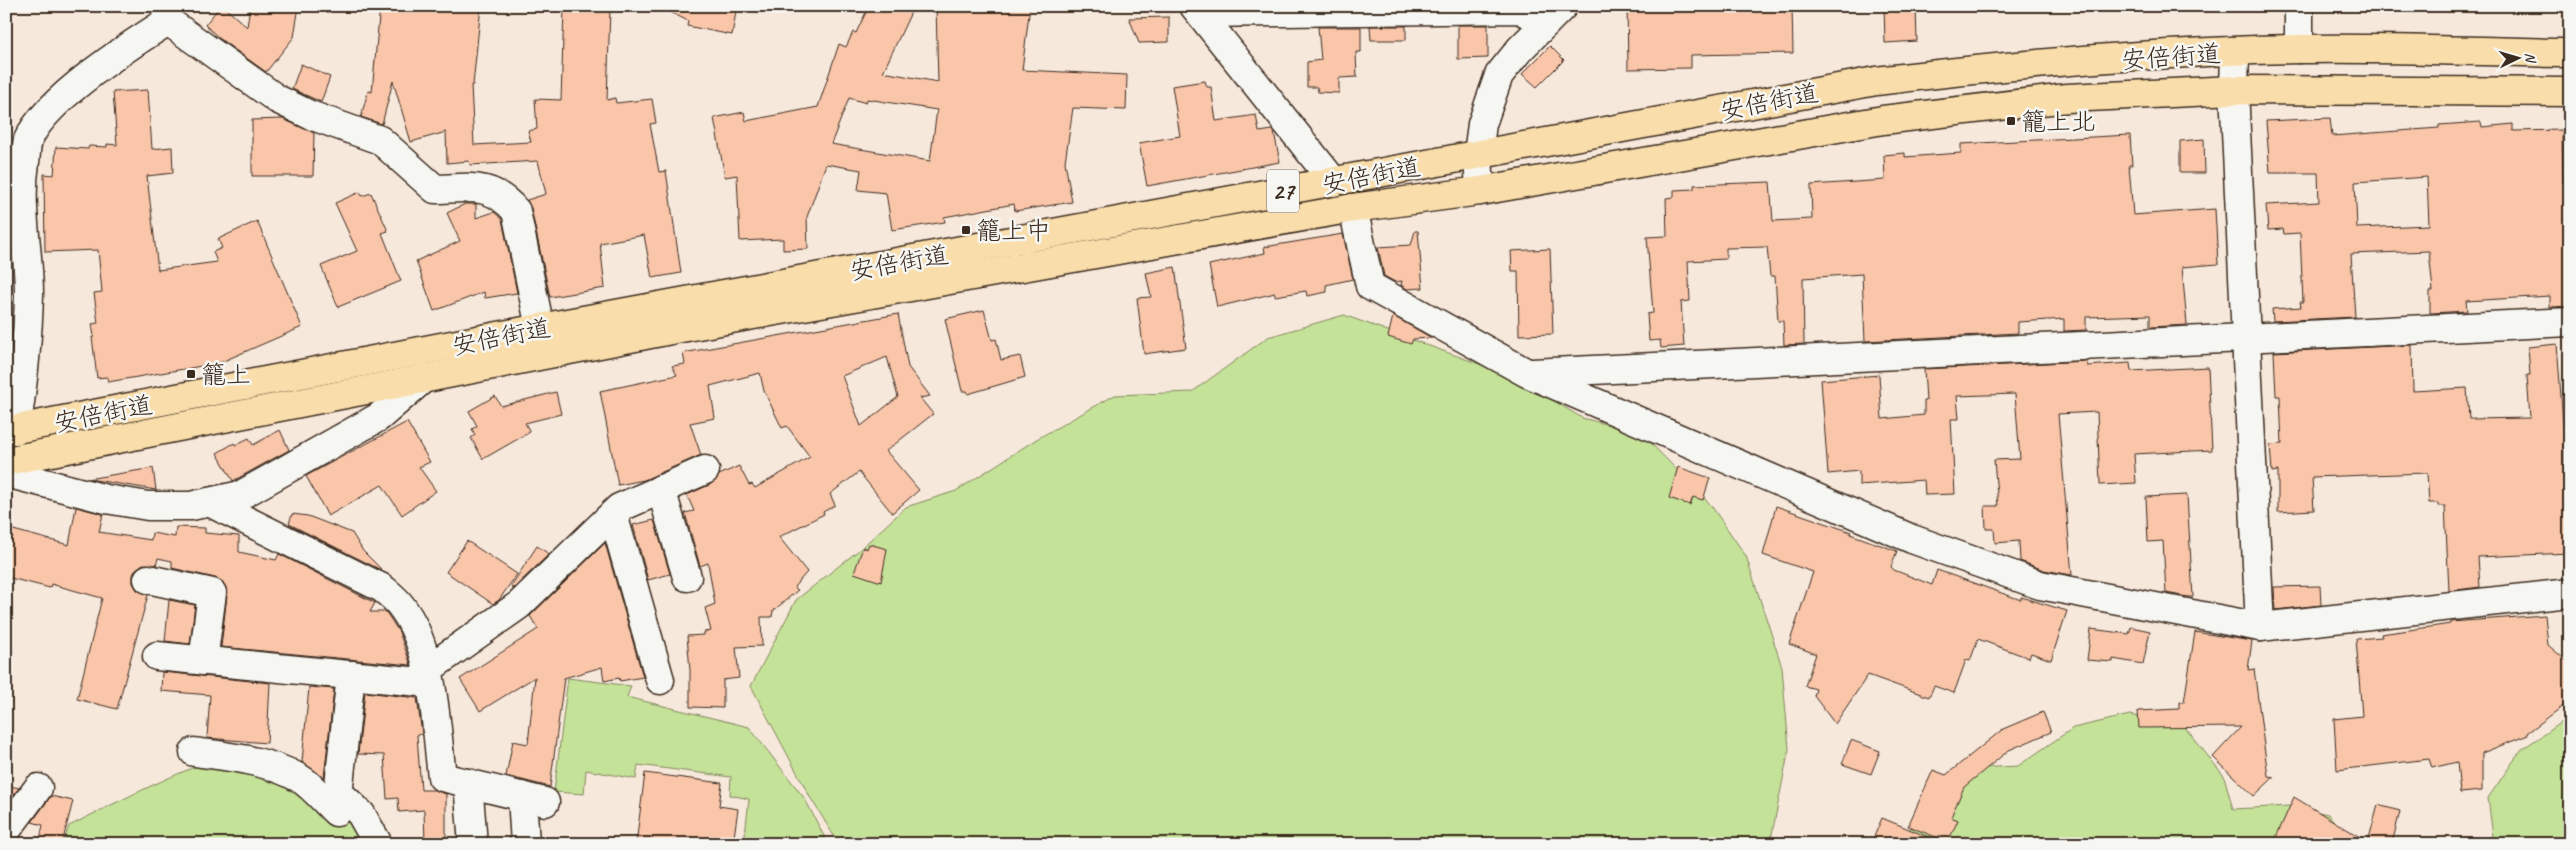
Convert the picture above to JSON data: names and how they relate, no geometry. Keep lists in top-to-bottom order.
{
  "streets": {
    "main road": ["安倍街道", "27"]
  },
  "places": {
    "transit": ["籠上北", "籠上中", "籠上"]
  },
  "north": "right"
}
